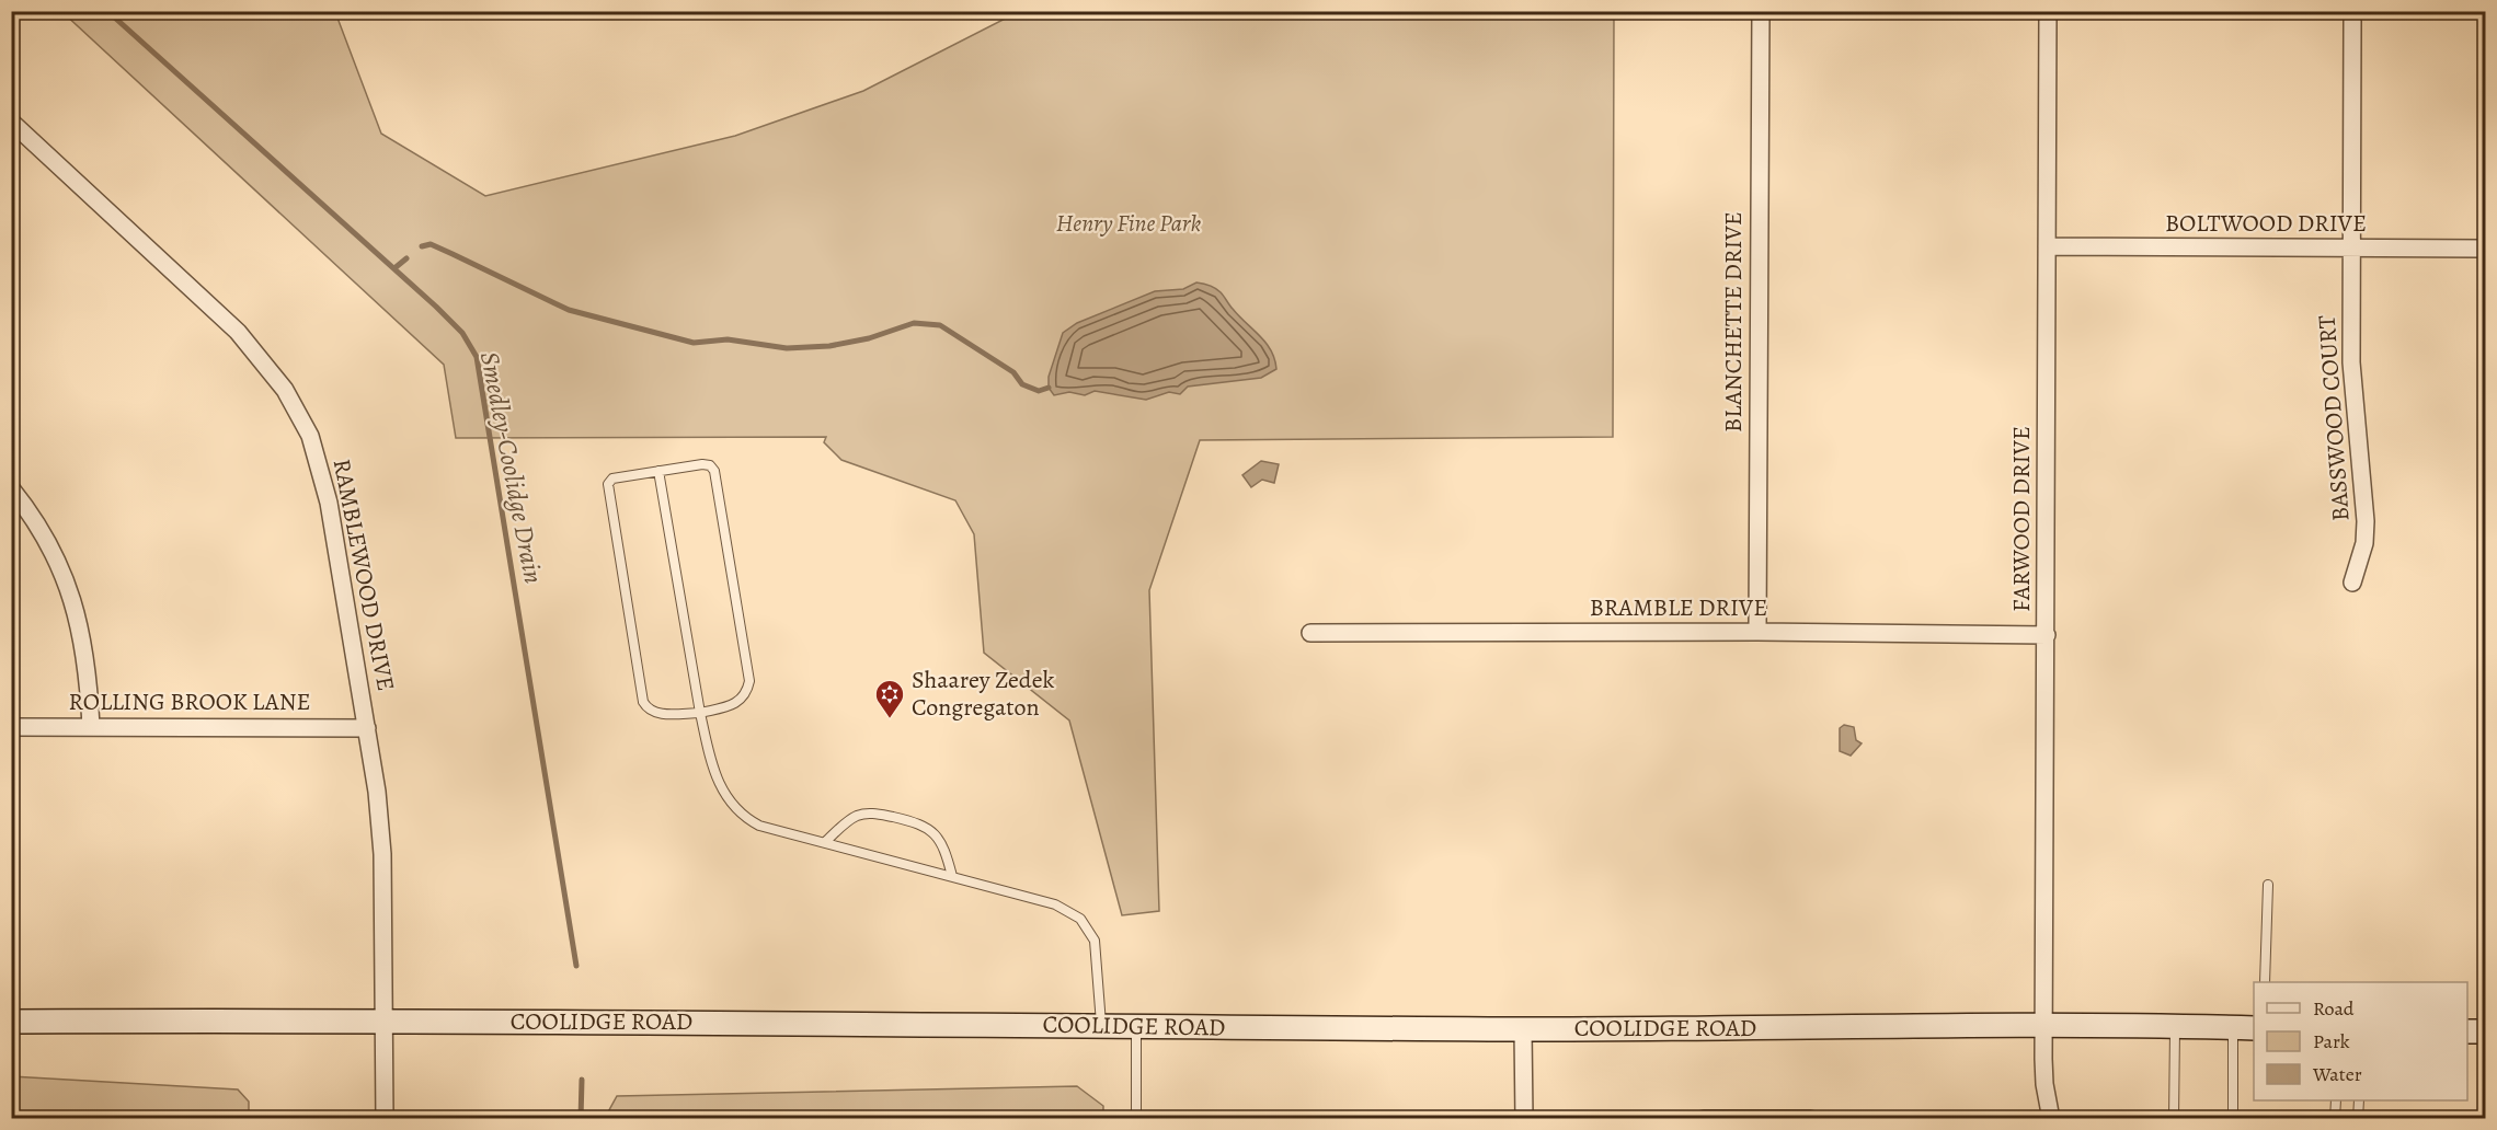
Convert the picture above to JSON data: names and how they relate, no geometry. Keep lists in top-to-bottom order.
{
  "streets": {
    "street": [
      "BOLTWOOD DRIVE",
      "BLANCHETTE DRIVE",
      "BASSWOOD COURT",
      "FARWOOD DRIVE",
      "RAMBLEWOOD DRIVE",
      "BRAMBLE DRIVE",
      "ROLLING BROOK LANE",
      "COOLIDGE ROAD"
    ]
  },
  "crossings": [
    ["BOLTWOOD DRIVE", "BASSWOOD COURT"],
    ["BOLTWOOD DRIVE", "FARWOOD DRIVE"],
    ["BLANCHETTE DRIVE", "BRAMBLE DRIVE"],
    ["FARWOOD DRIVE", "BRAMBLE DRIVE"],
    ["FARWOOD DRIVE", "COOLIDGE ROAD"],
    ["RAMBLEWOOD DRIVE", "ROLLING BROOK LANE"],
    ["RAMBLEWOOD DRIVE", "COOLIDGE ROAD"]
  ],
  "water": ["Smedley-Coolidge Drain"],
  "parks": ["Henry Fine Park"],
  "places": {
    "synagogue": ["Shaarey Zedek Congregaton"]
  },
  "legend": ["Road", "Park", "Water"]
}
